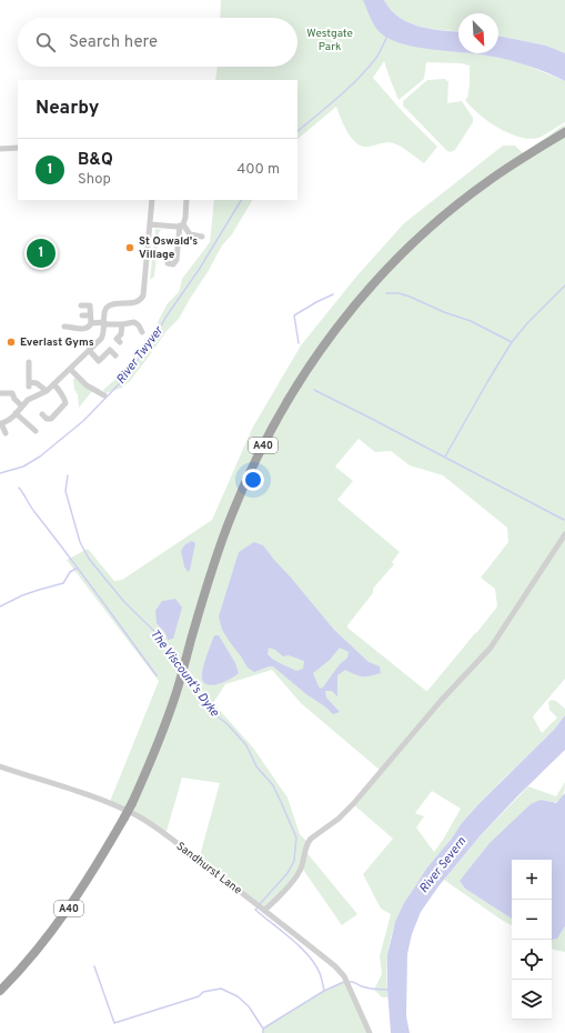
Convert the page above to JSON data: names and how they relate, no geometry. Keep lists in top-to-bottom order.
{
  "streets": {
    "highway": ["A40"],
    "street": ["Sandhurst Lane"]
  },
  "water": ["River Twyver", "The Viscount's Dyke", "River Severn"],
  "parks": ["Westgate Park"],
  "places": ["St Oswald's Village", "Everlast Gyms"],
  "north": "bottom right",
  "page": {
    "search": "Search here",
    "heading": "Nearby",
    "list": [
      {
        "mark": "1",
        "name": "B&Q",
        "note": "Shop",
        "value": "400 m"
      }
    ],
    "pins": "1",
    "map_buttons": ["+", "−"]
  }
}
